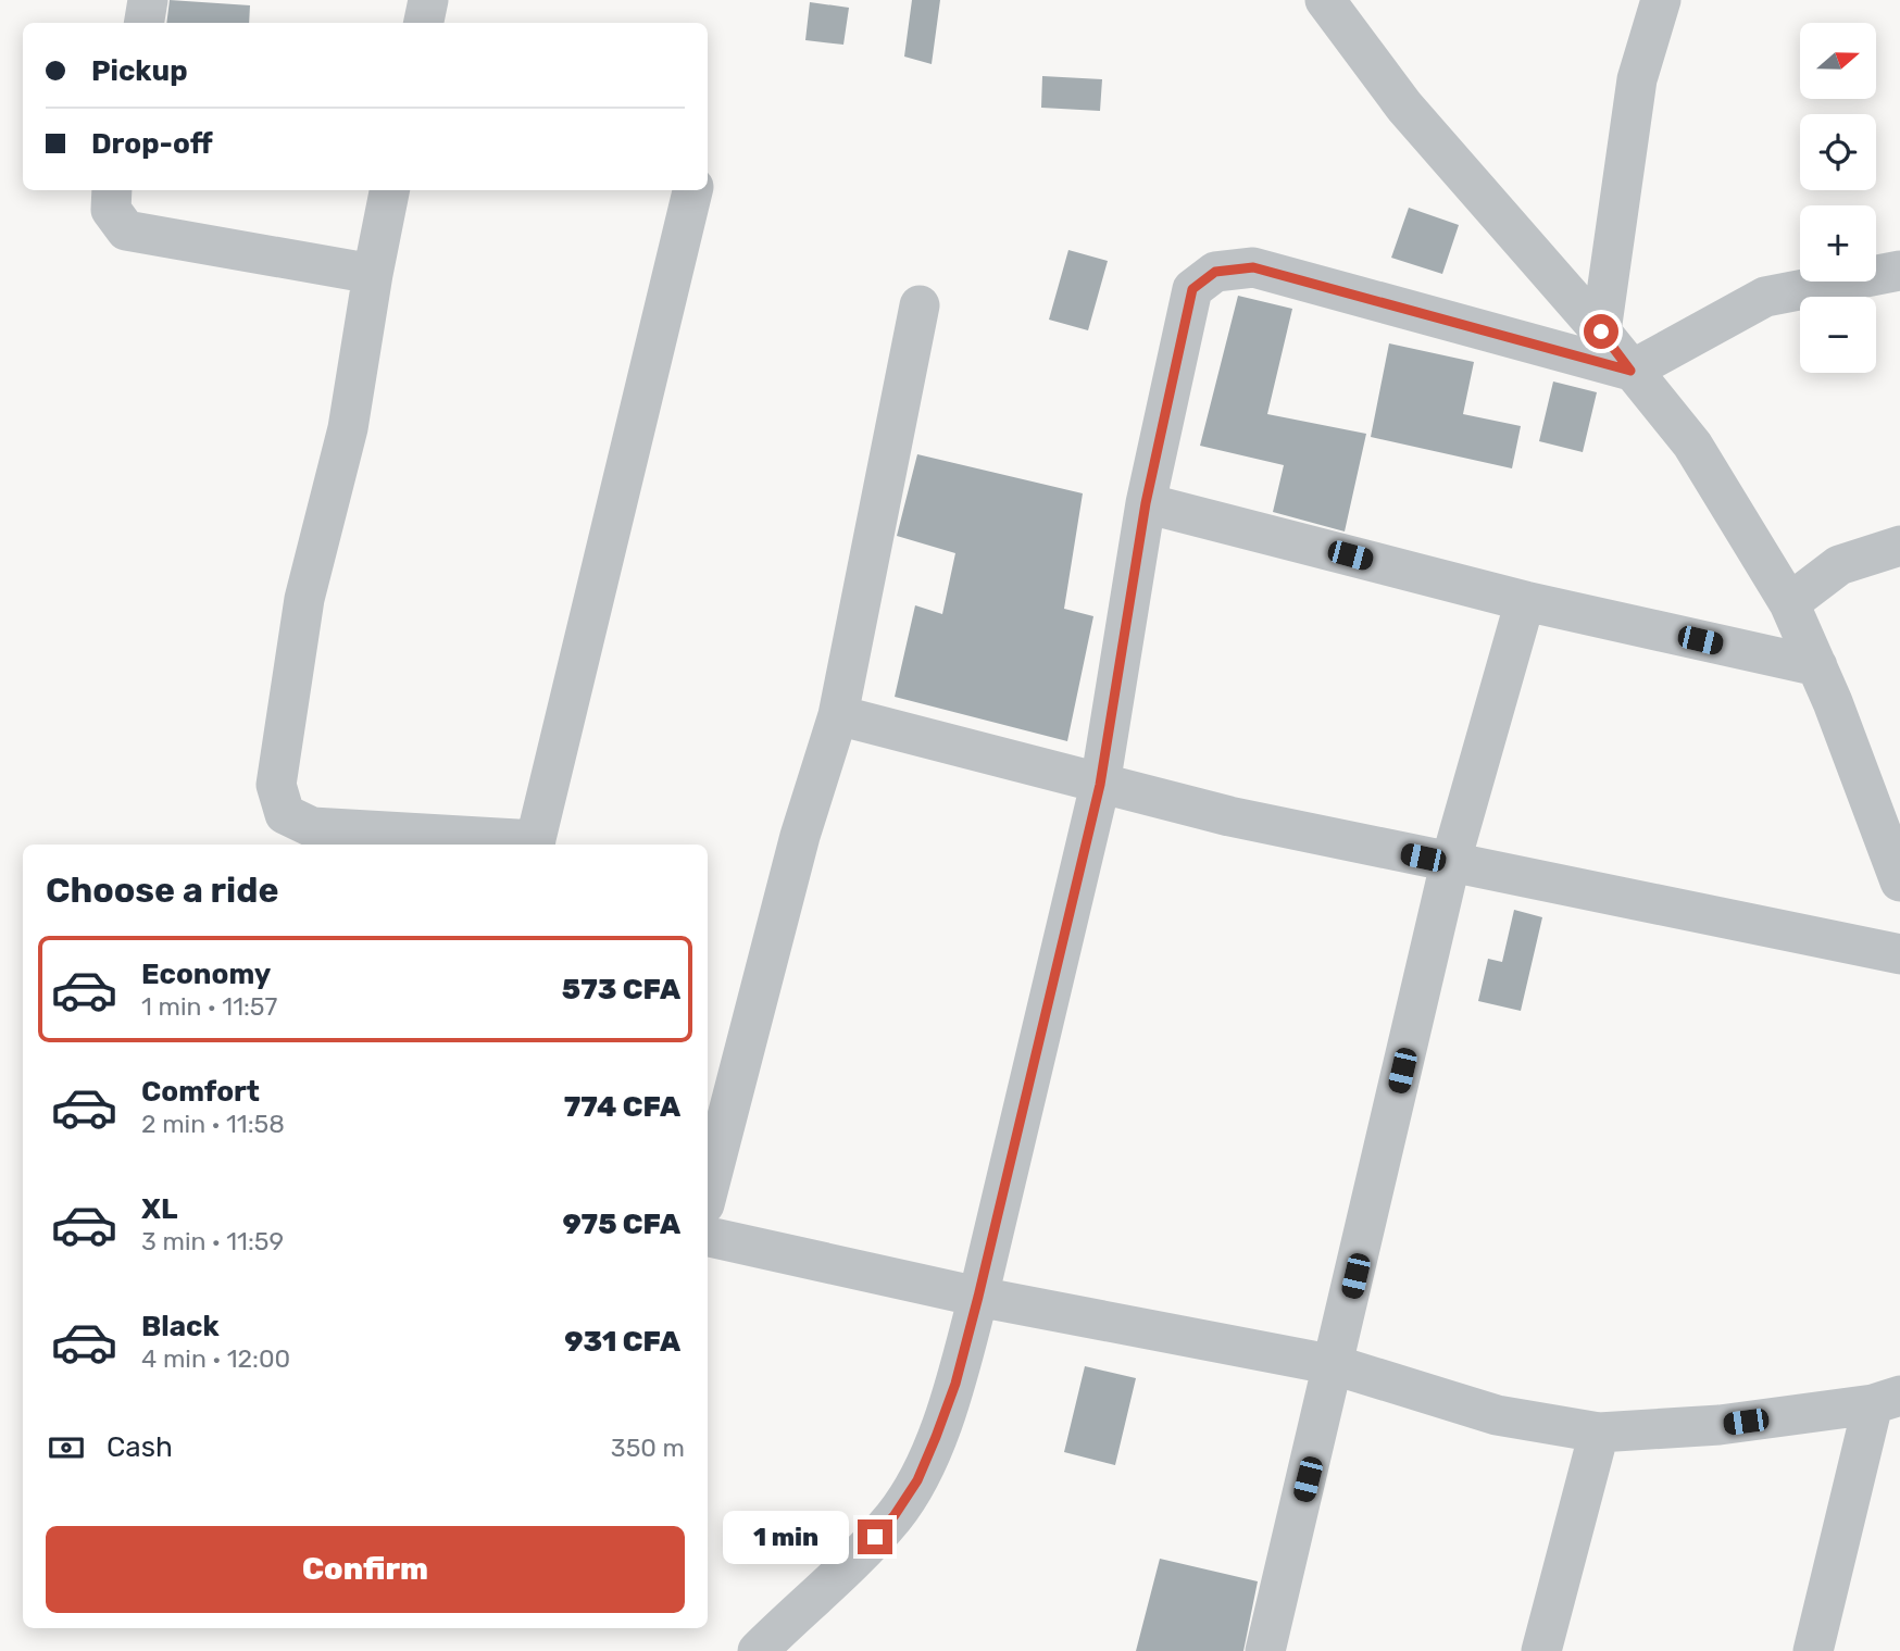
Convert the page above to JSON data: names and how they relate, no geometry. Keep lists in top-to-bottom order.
{
  "north": "right",
  "page": {
    "map_buttons": ["+", "−"],
    "banner": ["Pickup", "Drop-off"],
    "heading": "Choose a ride",
    "list": [
      {
        "name": "Economy",
        "note": "1 min · 11:57",
        "value": "573 CFA"
      },
      {
        "name": "Comfort",
        "note": "2 min · 11:58",
        "value": "774 CFA"
      },
      {
        "name": "XL",
        "note": "3 min · 11:59",
        "value": "975 CFA"
      },
      {
        "name": "Black",
        "note": "4 min · 12:00",
        "value": "931 CFA"
      }
    ],
    "pay": ["Cash", "350 m"],
    "bubble": "1 min",
    "buttons": "Confirm"
  }
}
